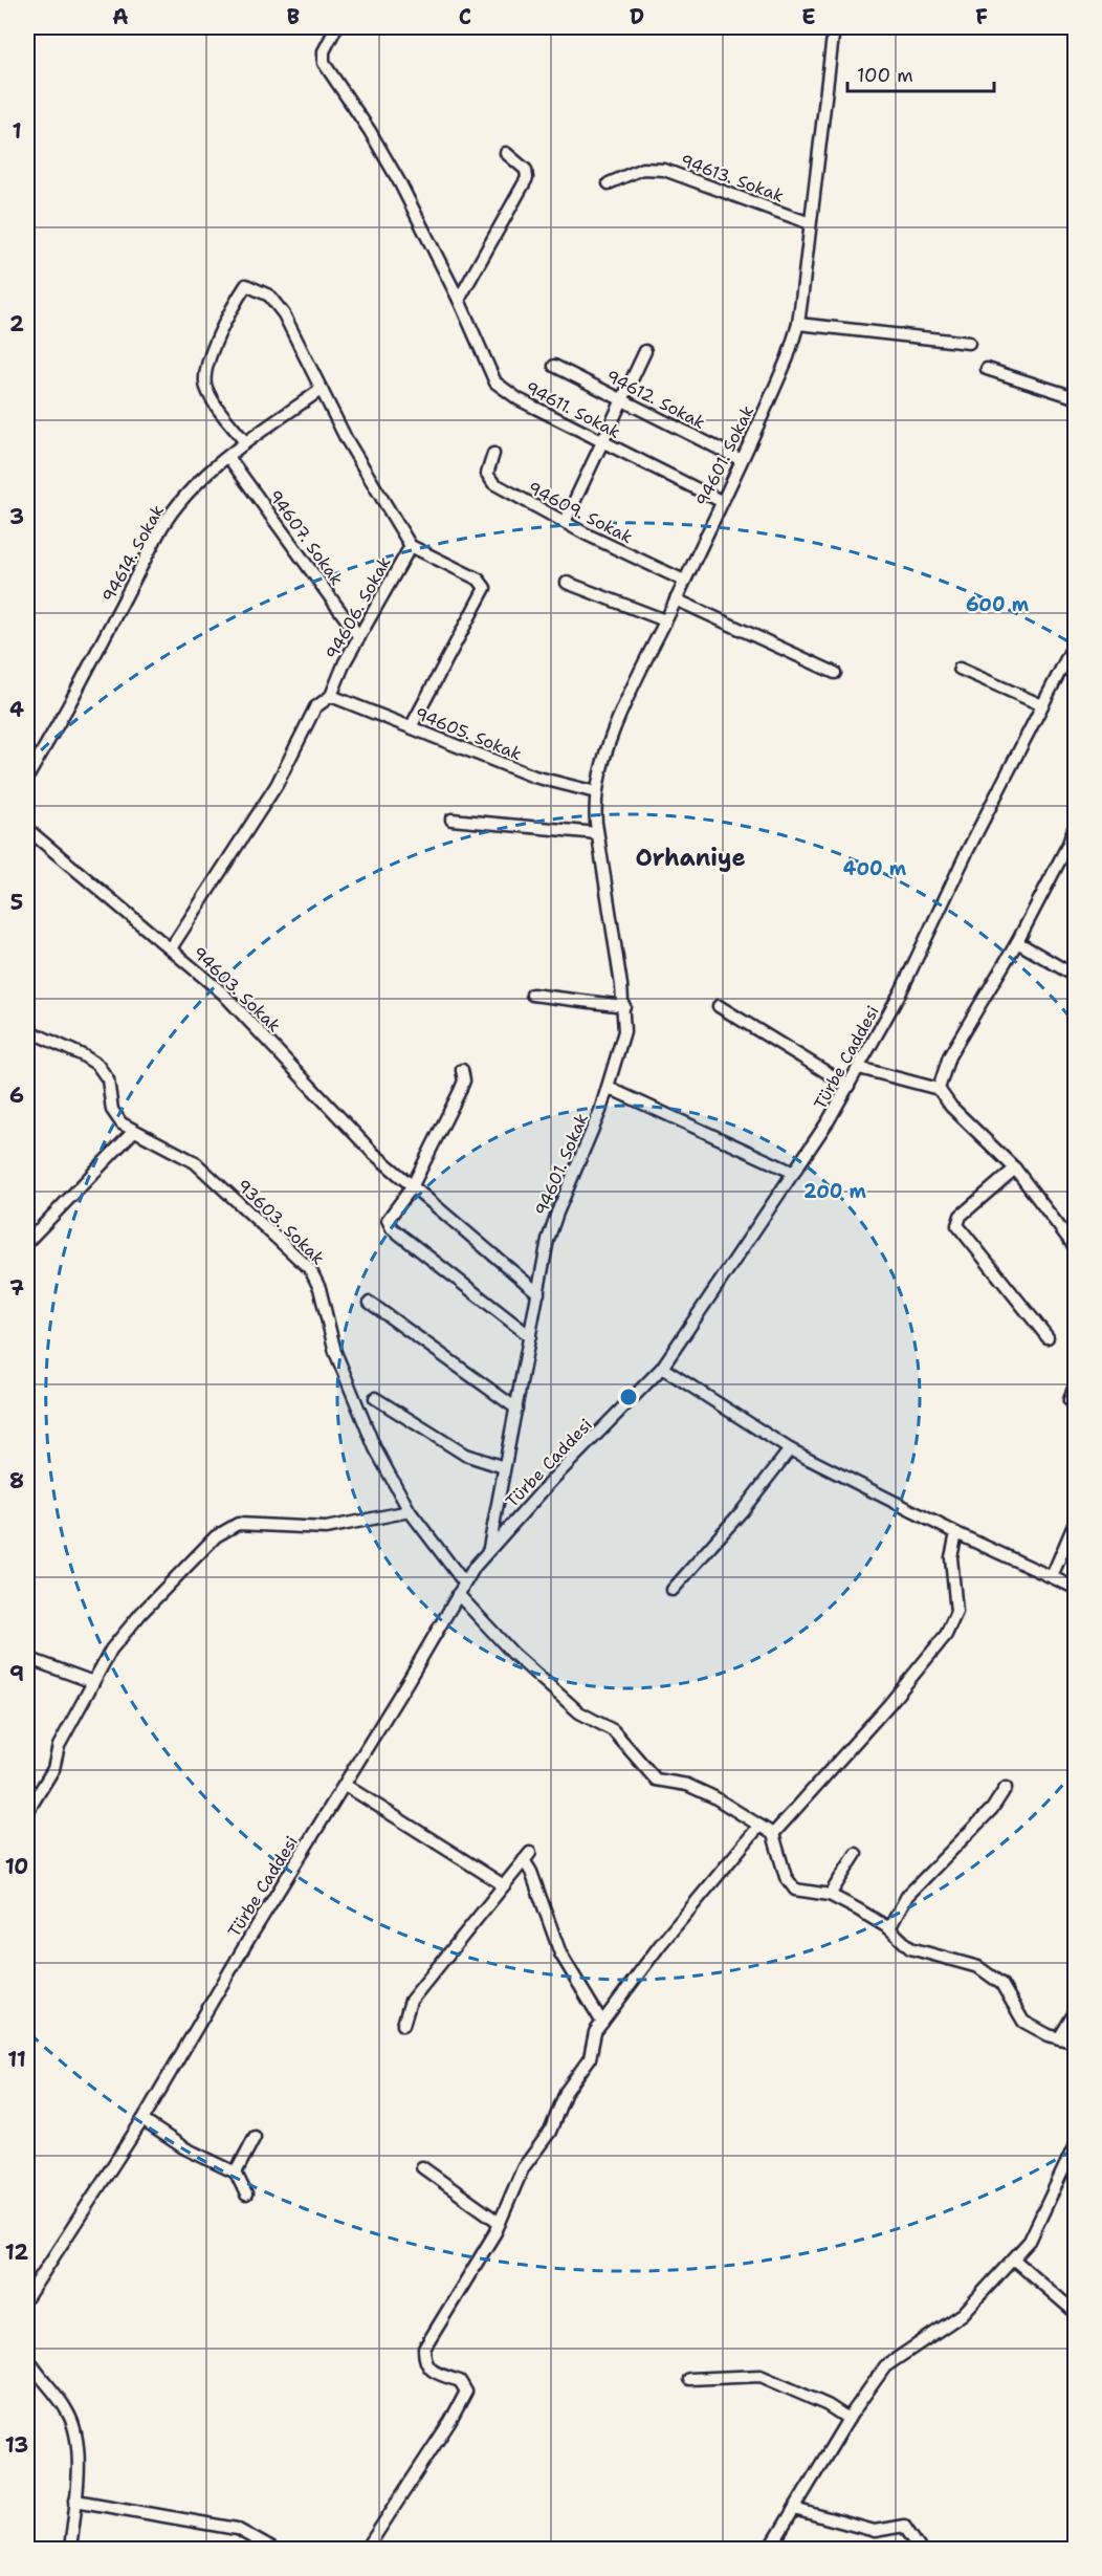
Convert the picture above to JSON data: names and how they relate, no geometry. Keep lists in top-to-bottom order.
{
  "streets": {
    "street": [
      "94613. Sokak",
      "94612. Sokak",
      "94611. Sokak",
      "94601. Sokak",
      "94609. Sokak",
      "94607. Sokak",
      "94614. Sokak",
      "94606. Sokak",
      "94605. Sokak",
      "94603. Sokak",
      "Türbe Caddesi",
      "93603. Sokak"
    ]
  },
  "crossings": [
    ["94613. Sokak", "94601. Sokak"],
    ["94612. Sokak", "94601. Sokak"],
    ["94611. Sokak", "94601. Sokak"],
    ["94601. Sokak", "94609. Sokak"],
    ["94601. Sokak", "94605. Sokak"],
    ["94601. Sokak", "94603. Sokak"],
    ["94601. Sokak", "Türbe Caddesi"],
    ["94607. Sokak", "94614. Sokak"],
    ["94607. Sokak", "94606. Sokak"],
    ["94614. Sokak", "94606. Sokak"],
    ["94606. Sokak", "94605. Sokak"],
    ["94606. Sokak", "94603. Sokak"],
    ["Türbe Caddesi", "93603. Sokak"]
  ],
  "districts": ["Orhaniye"],
  "scale_bar": "100 m",
  "grid": {
    "columns": [
      "A",
      "B",
      "C",
      "D",
      "E",
      "F"
    ],
    "rows": [
      "1",
      "2",
      "3",
      "4",
      "5",
      "6",
      "7",
      "8",
      "9",
      "10",
      "11",
      "12",
      "13"
    ]
  },
  "rings": ["600 m", "400 m", "200 m"]
}
